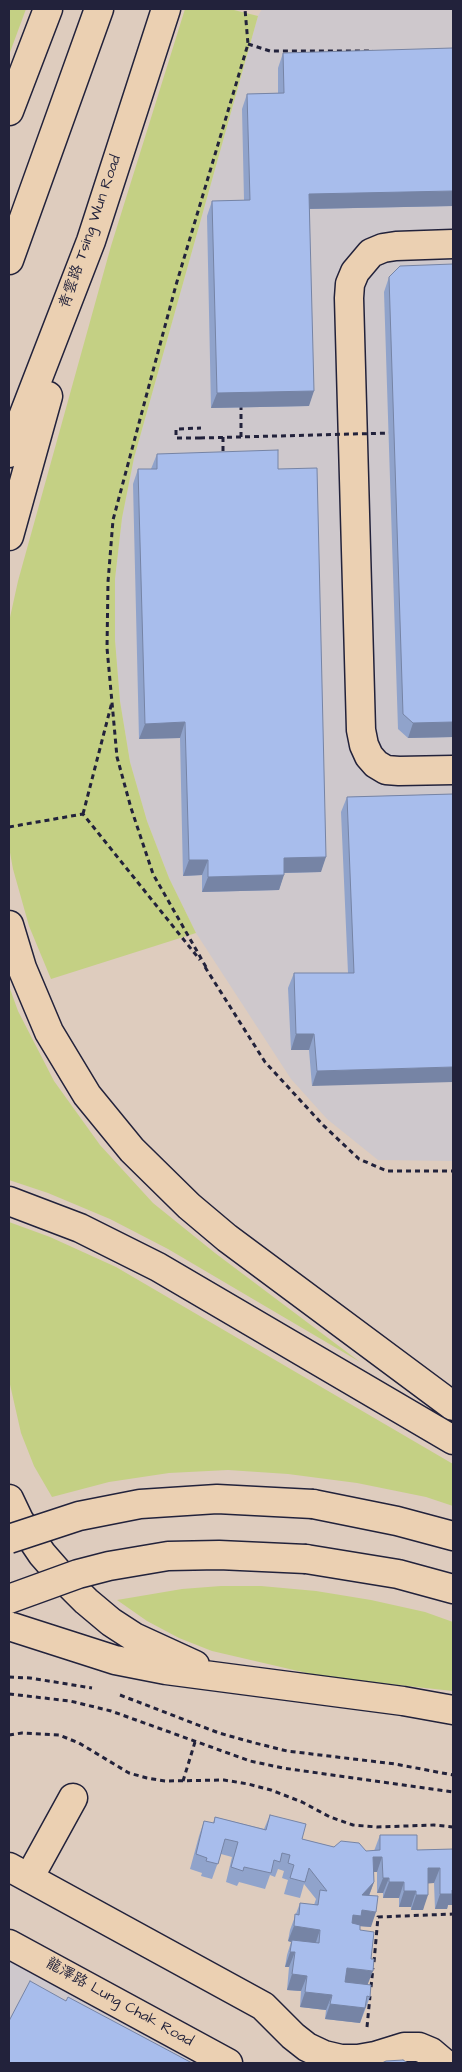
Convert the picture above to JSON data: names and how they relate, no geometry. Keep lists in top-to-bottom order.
{
  "streets": {
    "main road": ["青雲路 Tsing Wun Road", "龍澤路 Lung Chak Road"]
  }
}
